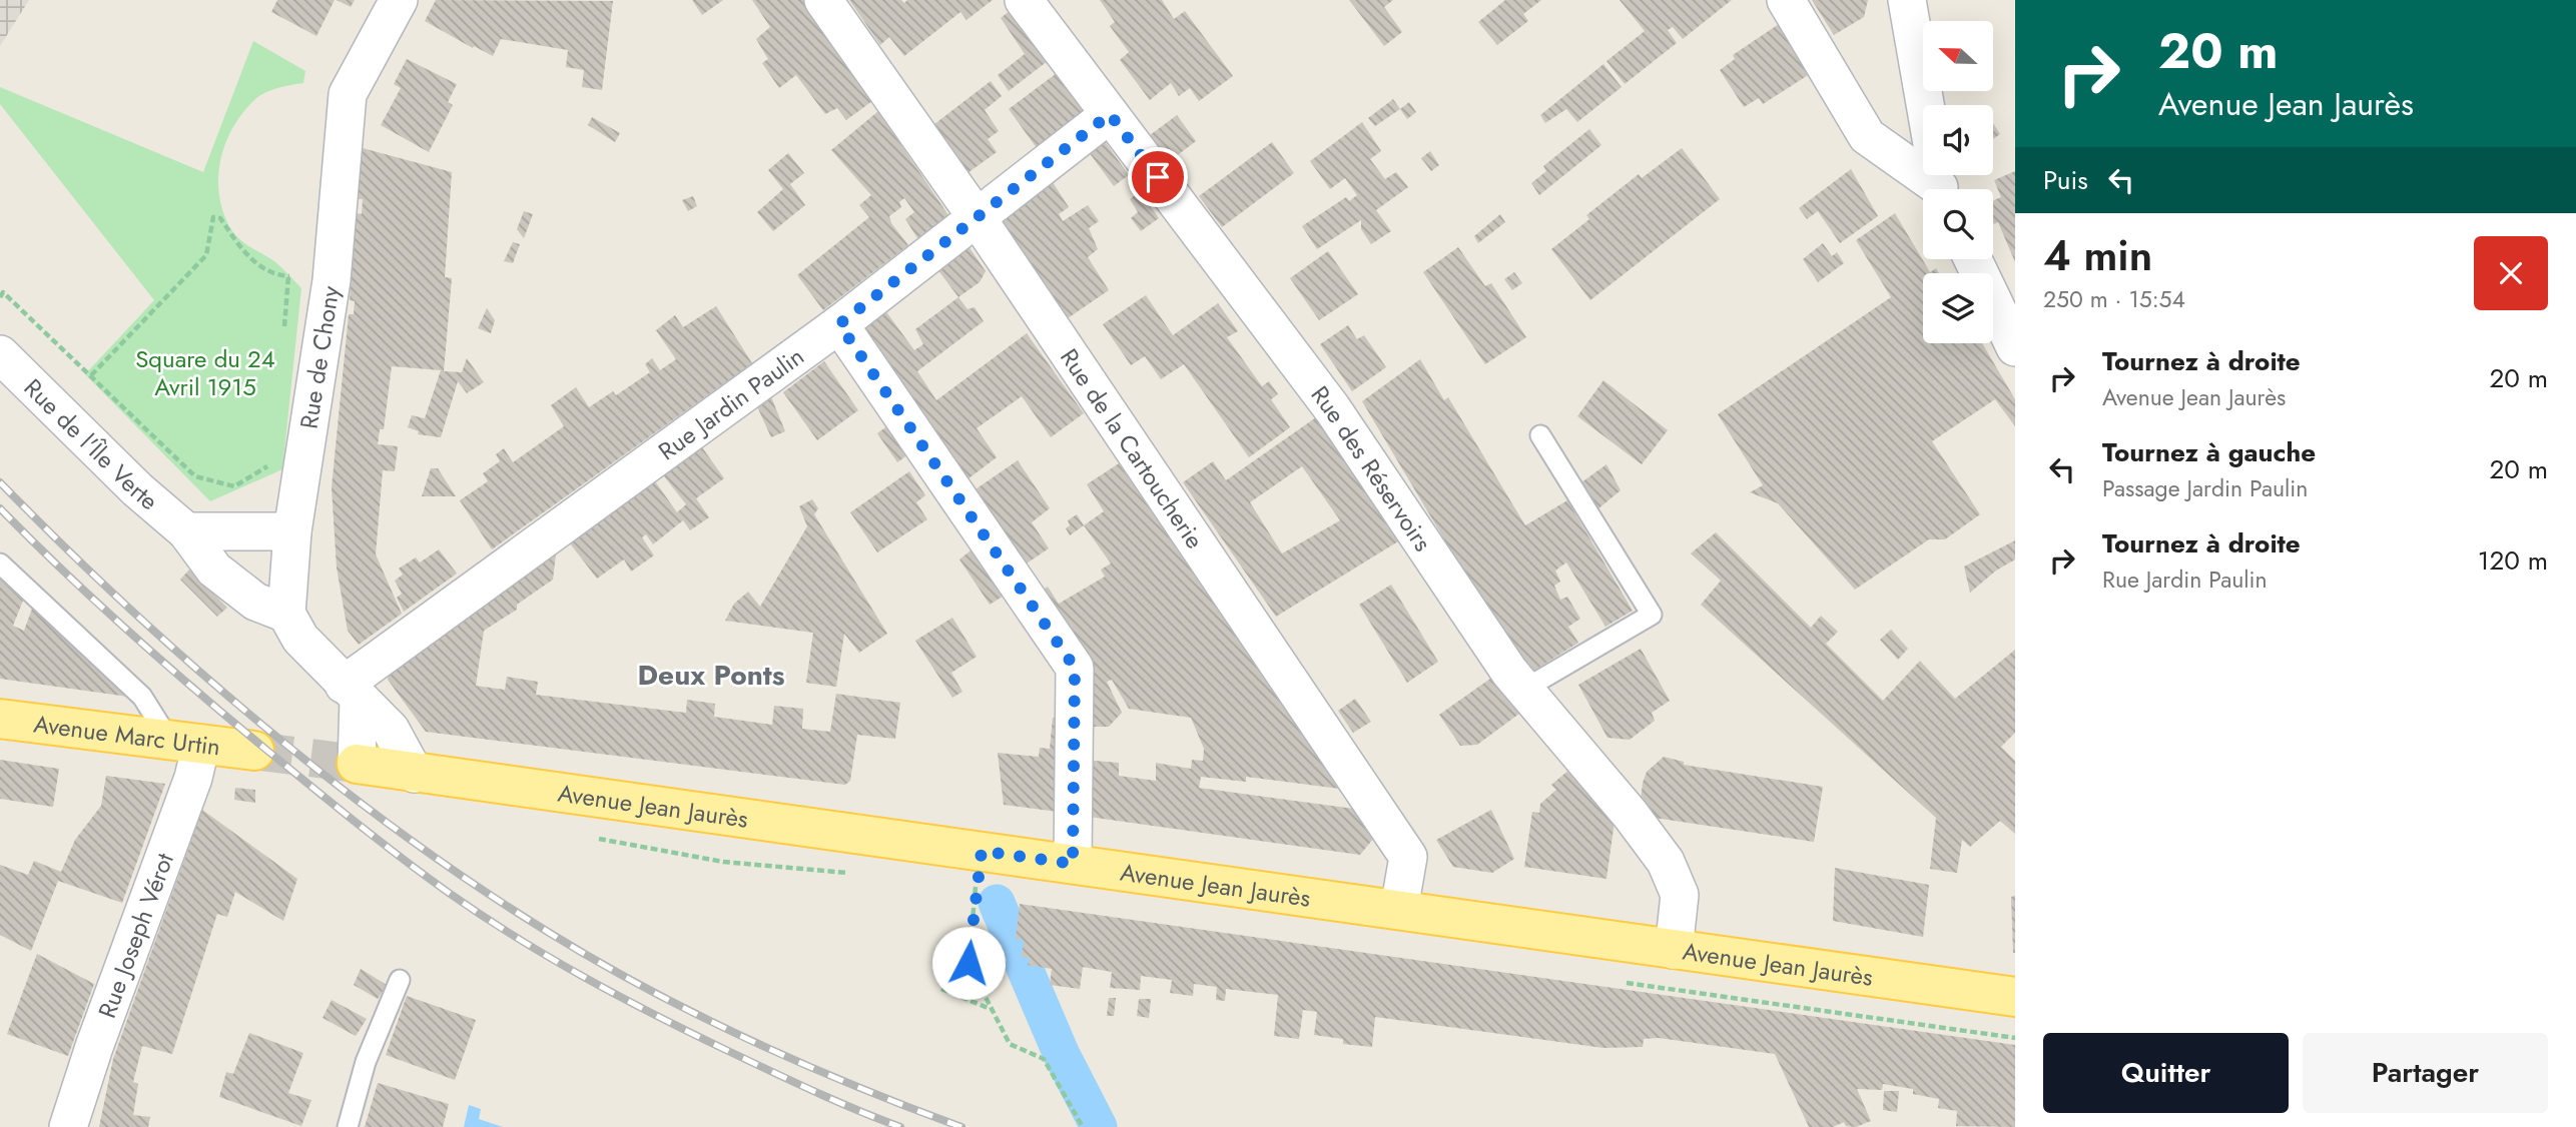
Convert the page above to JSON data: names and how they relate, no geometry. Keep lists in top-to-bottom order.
{
  "streets": {
    "main road": ["Avenue Marc Urtin", "Avenue Jean Jaurès"],
    "street": [
      "Rue de Chony",
      "Rue Jardin Paulin",
      "Rue de l'Île Verte",
      "Rue de la Cartoucherie",
      "Rue des Réservoirs",
      "Rue Joseph Vérot"
    ]
  },
  "crossings": [
    ["Rue de Chony", "Rue de l'Île Verte"],
    ["Rue Jardin Paulin", "Rue de la Cartoucherie"],
    ["Rue Jardin Paulin", "Rue des Réservoirs"],
    ["Rue de la Cartoucherie", "Avenue Jean Jaurès"],
    ["Rue des Réservoirs", "Avenue Jean Jaurès"],
    ["Avenue Marc Urtin", "Rue Joseph Vérot"]
  ],
  "districts": ["Deux Ponts"],
  "parks": ["Square du 24 Avril 1915"],
  "north": "left",
  "page": {
    "turn": ["20 m", "Avenue Jean Jaurès"],
    "then": "Puis",
    "heading": ["4 min", "250 m · 15:54"],
    "list": [
      {
        "name": "Tournez à droite",
        "note": "Avenue Jean Jaurès",
        "value": "20 m"
      },
      {
        "name": "Tournez à gauche",
        "note": "Passage Jardin Paulin",
        "value": "20 m"
      },
      {
        "name": "Tournez à droite",
        "note": "Rue Jardin Paulin",
        "value": "120 m"
      }
    ],
    "buttons": ["Quitter", "Partager"]
  }
}
